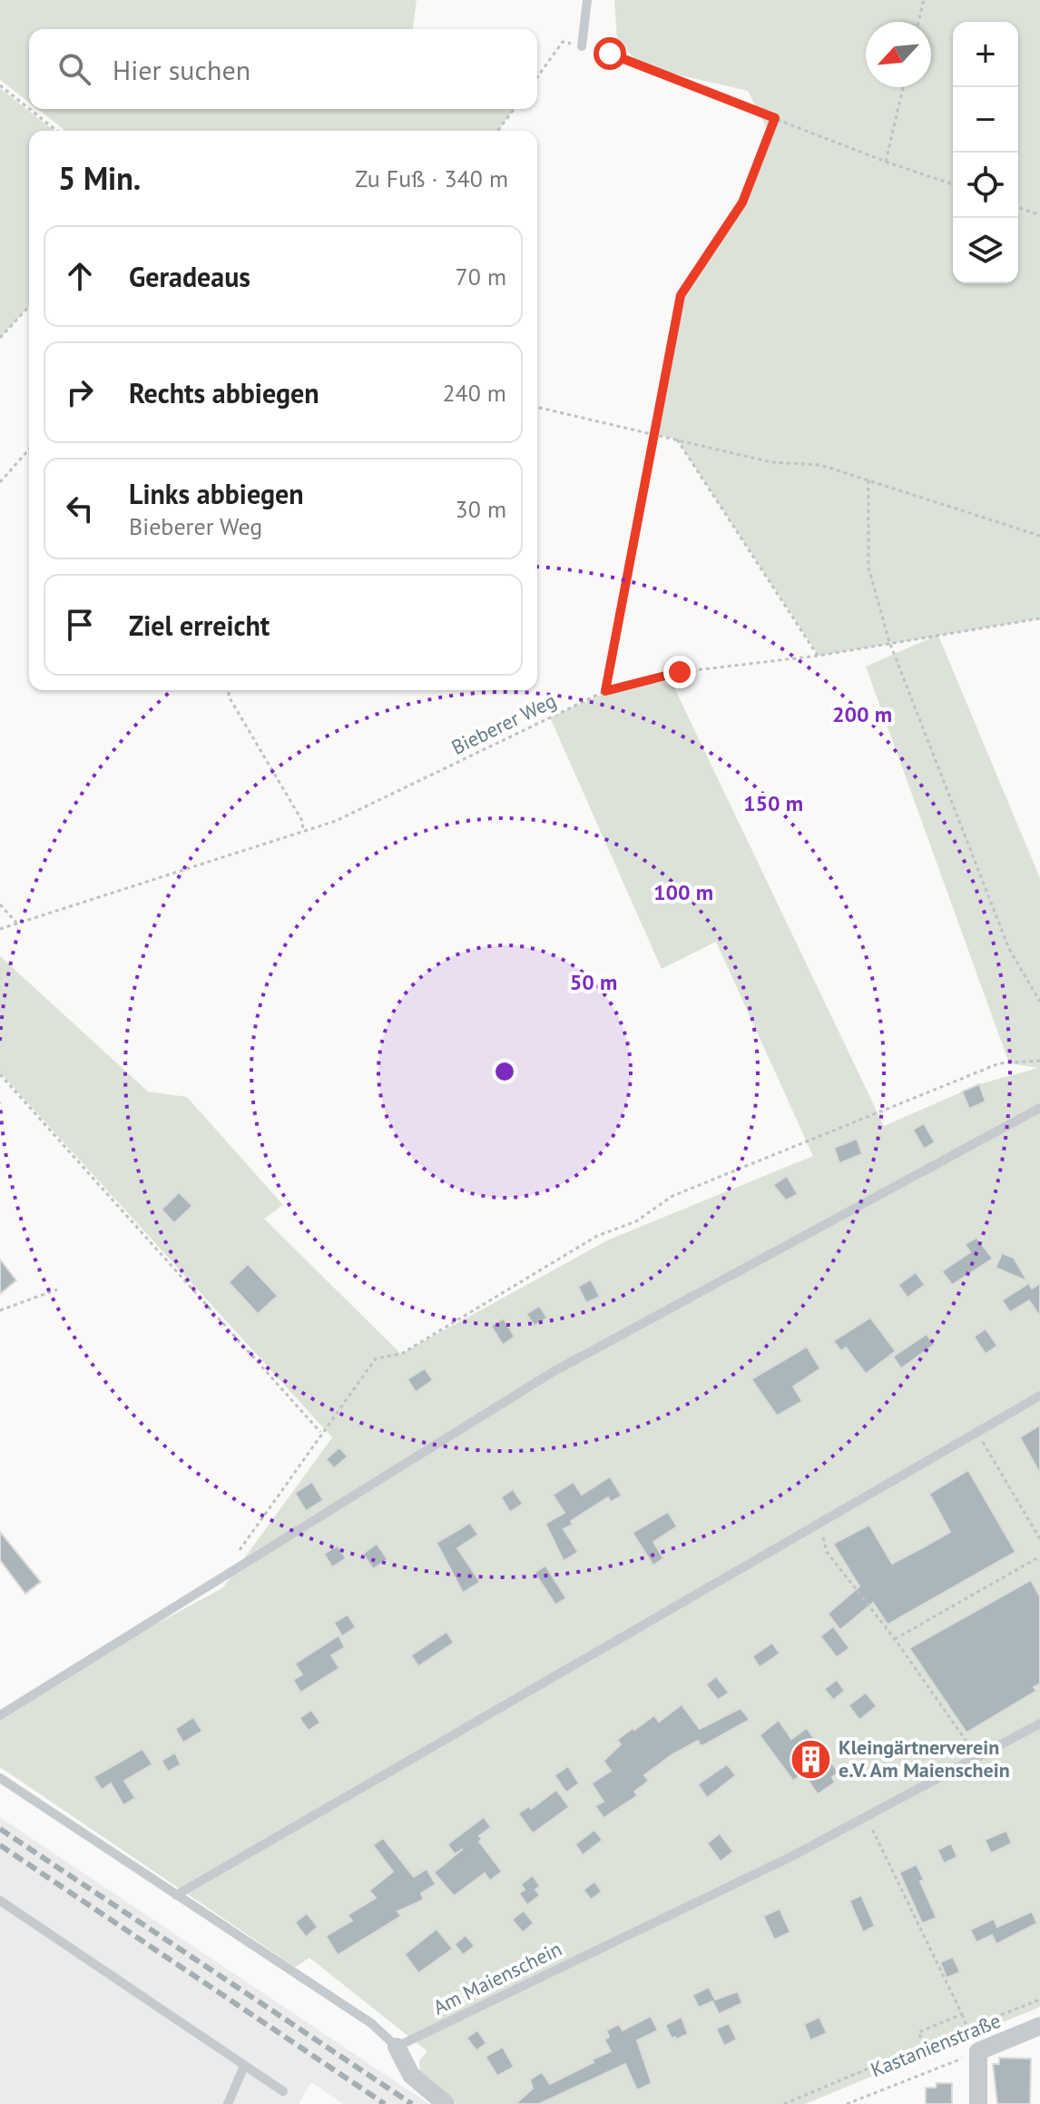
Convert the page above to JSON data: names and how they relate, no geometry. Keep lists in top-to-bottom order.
{
  "streets": {
    "street": ["Kastanienstraße"],
    "lane": ["Am Maienschein"],
    "path": ["Bieberer Weg"]
  },
  "places": {
    "building": ["Kleingärtnerverein e.V. Am Maienschein"]
  },
  "north": "bottom left",
  "page": {
    "map_buttons": ["+", "−"],
    "search": "Hier suchen",
    "heading": ["5 Min.", "Zu Fuß · 340 m"],
    "list": [
      ["Geradeaus", "70 m"],
      ["Rechts abbiegen", "240 m"],
      ["Links abbiegen", "Bieberer Weg", "30 m"],
      "Ziel erreicht"
    ]
  },
  "rings": [
    "200 m",
    "150 m",
    "100 m",
    "50 m"
  ]
}
